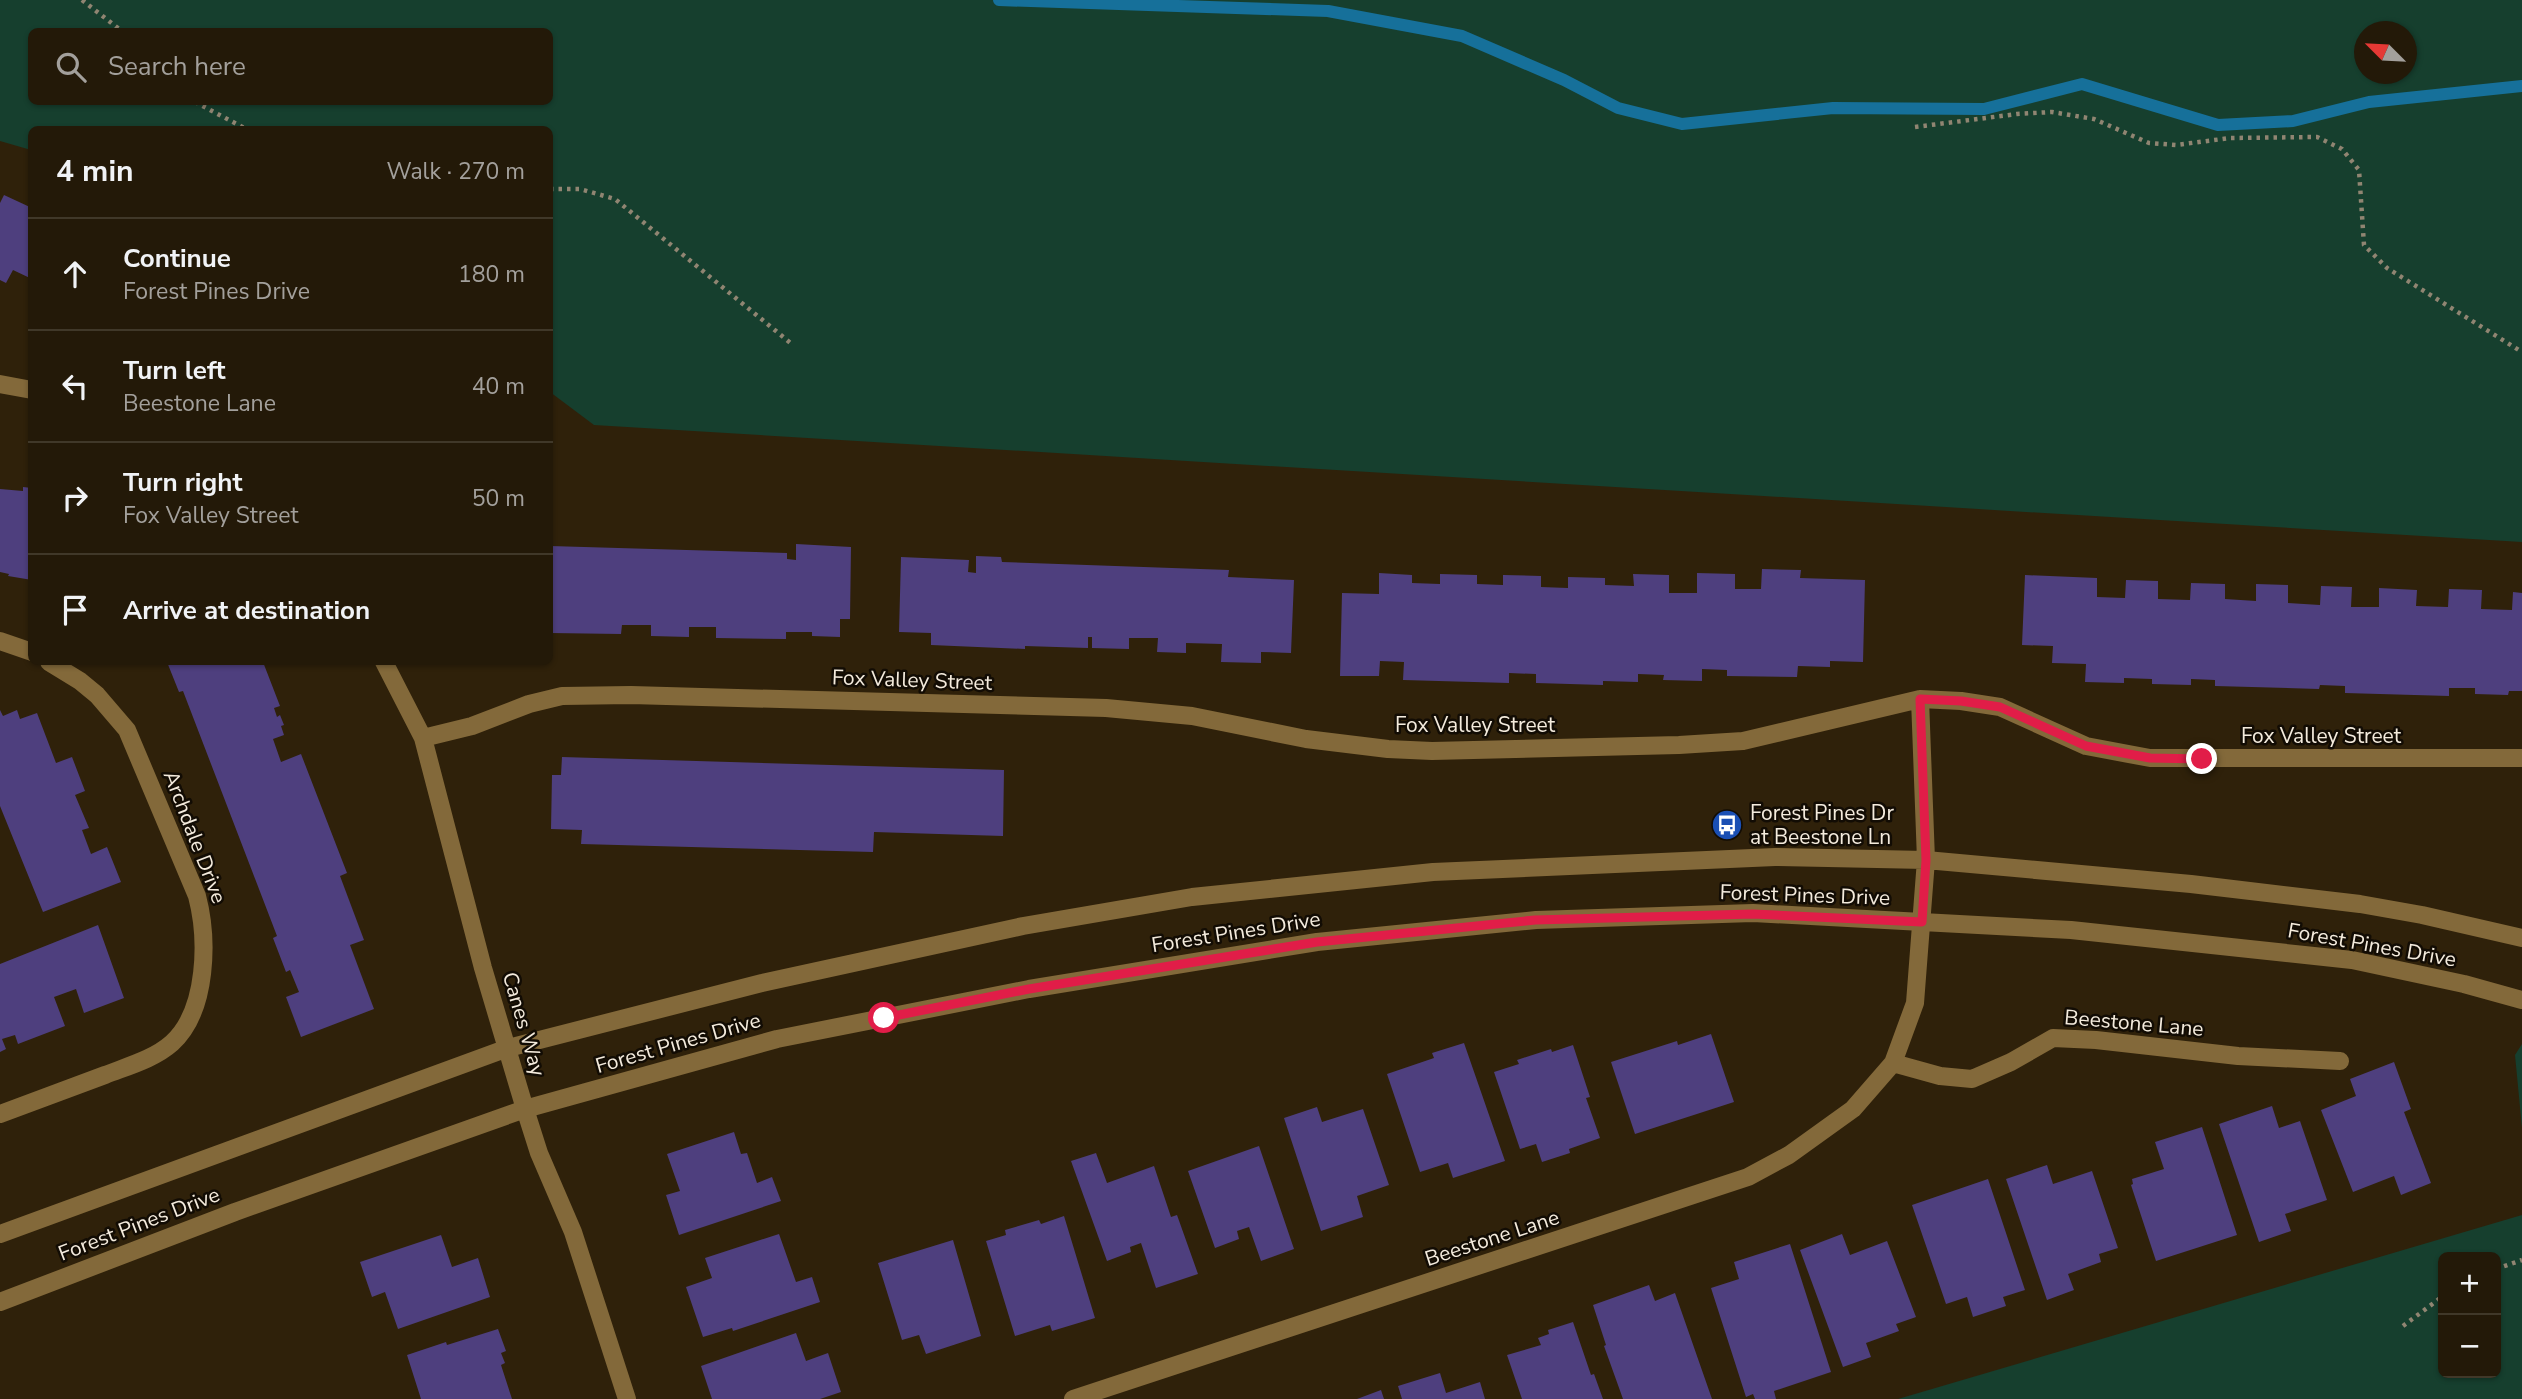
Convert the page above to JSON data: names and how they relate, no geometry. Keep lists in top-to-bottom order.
{
  "streets": {
    "street": [
      "Fox Valley Street",
      "Archdale Drive",
      "Forest Pines Drive",
      "Beestone Lane",
      "Canes Way"
    ]
  },
  "crossings": [
    ["Fox Valley Street", "Beestone Lane"],
    ["Fox Valley Street", "Canes Way"],
    ["Forest Pines Drive", "Beestone Lane"],
    ["Forest Pines Drive", "Canes Way"]
  ],
  "places": {
    "bus stop": ["Forest Pines Dr at Beestone Ln"]
  },
  "north": "top left",
  "page": {
    "search": "Search here",
    "heading": ["4 min", "Walk · 270 m"],
    "list": [
      ["Continue", "Forest Pines Drive", "180 m"],
      ["Turn left", "Beestone Lane", "40 m"],
      ["Turn right", "Fox Valley Street", "50 m"],
      "Arrive at destination"
    ],
    "map_buttons": ["+", "−"]
  }
}
